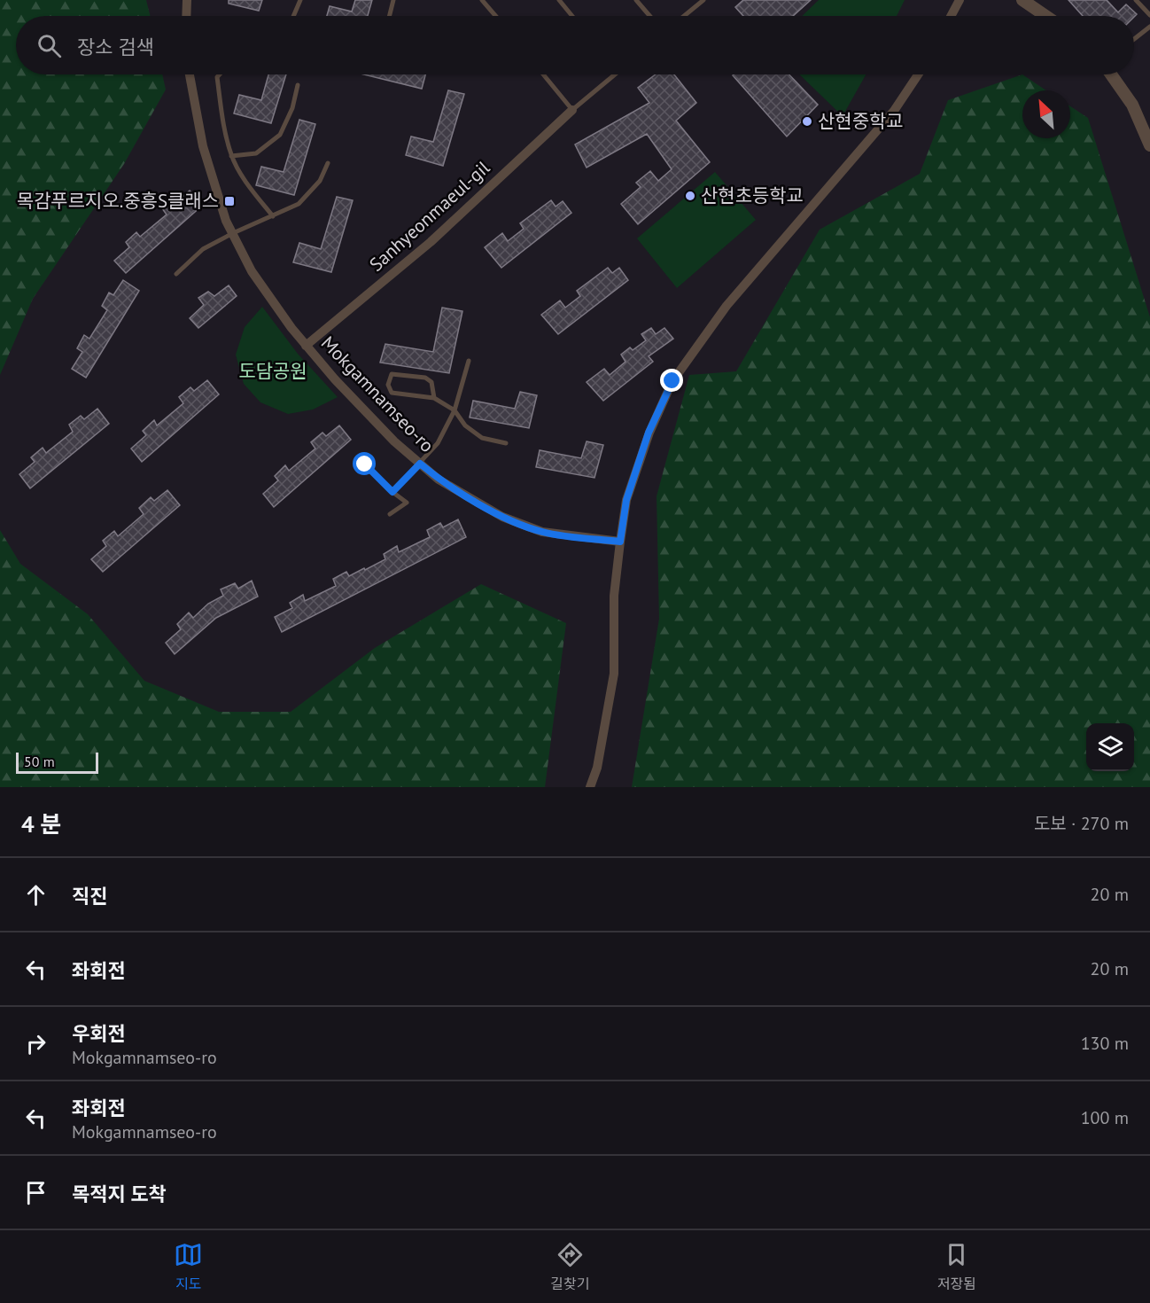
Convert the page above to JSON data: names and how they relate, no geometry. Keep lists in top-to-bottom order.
{
  "streets": {
    "street": ["Sanhyeonmaeul-gil", "Mokgamnamseo-ro"]
  },
  "crossings": [
    ["Sanhyeonmaeul-gil", "Mokgamnamseo-ro"]
  ],
  "parks": ["도담공원"],
  "places": {
    "other": ["산현중학교", "산현초등학교"],
    "transit": ["목감푸르지오.중흥S클래스"]
  },
  "scale_bar": "50 m",
  "north": "top left",
  "page": {
    "search": "장소 검색",
    "scale": "50 m",
    "heading": ["4 분", "도보 · 270 m"],
    "list": [
      ["직진", "20 m"],
      ["좌회전", "20 m"],
      ["우회전", "Mokgamnamseo-ro", "130 m"],
      ["좌회전", "Mokgamnamseo-ro", "100 m"],
      "목적지 도착"
    ],
    "nav": ["지도", "길찾기", "저장됨"]
  }
}
